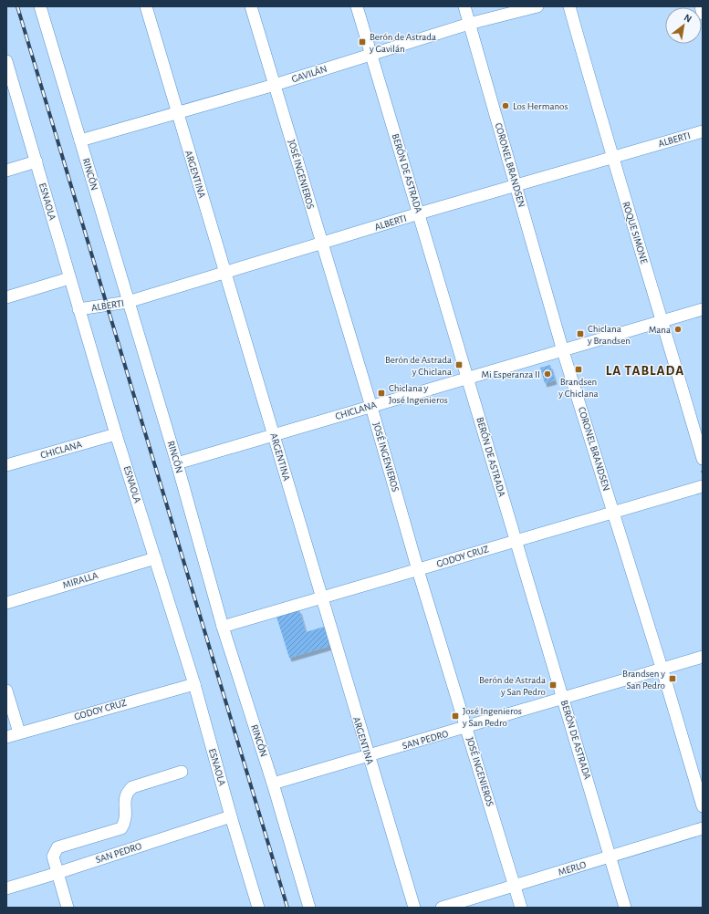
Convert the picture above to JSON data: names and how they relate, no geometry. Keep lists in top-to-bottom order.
{
  "streets": {
    "street": [
      "GAVILÁN",
      "ALBERTI",
      "CORONEL BRANDSEN",
      "BERÓN DE ASTRADA",
      "RINCÓN",
      "ARGENTINA",
      "JOSÉ INGENIEROS",
      "ESNAOLA",
      "ROQUE SIMONE",
      "CHICLANA",
      "GODOY CRUZ",
      "MIRALLA",
      "SAN PEDRO",
      "MERLO"
    ]
  },
  "crossings": [
    ["GAVILÁN", "CORONEL BRANDSEN"],
    ["GAVILÁN", "BERÓN DE ASTRADA"],
    ["GAVILÁN", "RINCÓN"],
    ["GAVILÁN", "ARGENTINA"],
    ["GAVILÁN", "JOSÉ INGENIEROS"],
    ["ALBERTI", "CORONEL BRANDSEN"],
    ["ALBERTI", "BERÓN DE ASTRADA"],
    ["ALBERTI", "RINCÓN"],
    ["ALBERTI", "ARGENTINA"],
    ["ALBERTI", "JOSÉ INGENIEROS"],
    ["ALBERTI", "ESNAOLA"],
    ["ALBERTI", "ROQUE SIMONE"],
    ["CORONEL BRANDSEN", "CHICLANA"],
    ["CORONEL BRANDSEN", "GODOY CRUZ"],
    ["CORONEL BRANDSEN", "SAN PEDRO"],
    ["BERÓN DE ASTRADA", "CHICLANA"],
    ["BERÓN DE ASTRADA", "GODOY CRUZ"],
    ["BERÓN DE ASTRADA", "SAN PEDRO"],
    ["BERÓN DE ASTRADA", "MERLO"],
    ["RINCÓN", "CHICLANA"],
    ["RINCÓN", "GODOY CRUZ"],
    ["RINCÓN", "SAN PEDRO"],
    ["ARGENTINA", "CHICLANA"],
    ["ARGENTINA", "GODOY CRUZ"],
    ["ARGENTINA", "SAN PEDRO"],
    ["JOSÉ INGENIEROS", "CHICLANA"],
    ["JOSÉ INGENIEROS", "GODOY CRUZ"],
    ["JOSÉ INGENIEROS", "SAN PEDRO"],
    ["JOSÉ INGENIEROS", "MERLO"],
    ["ESNAOLA", "CHICLANA"],
    ["ESNAOLA", "GODOY CRUZ"],
    ["ESNAOLA", "MIRALLA"],
    ["ESNAOLA", "SAN PEDRO"],
    ["ROQUE SIMONE", "CHICLANA"]
  ],
  "districts": ["LA TABLADA"],
  "places": {
    "transit": [
      "Berón de Astrada y Gavilán",
      "Chiclana y Brandsen",
      "Berón de Astrada y Chiclana",
      "Brandsen y Chiclana",
      "Chiclana y José Ingenieros",
      "Brandsen y San Pedro",
      "Berón de Astrada y San Pedro",
      "José Ingenieros y San Pedro"
    ],
    "other": ["Los Hermanos", "Mana", "Mi Esperanza II"]
  },
  "north": "top right"
}
